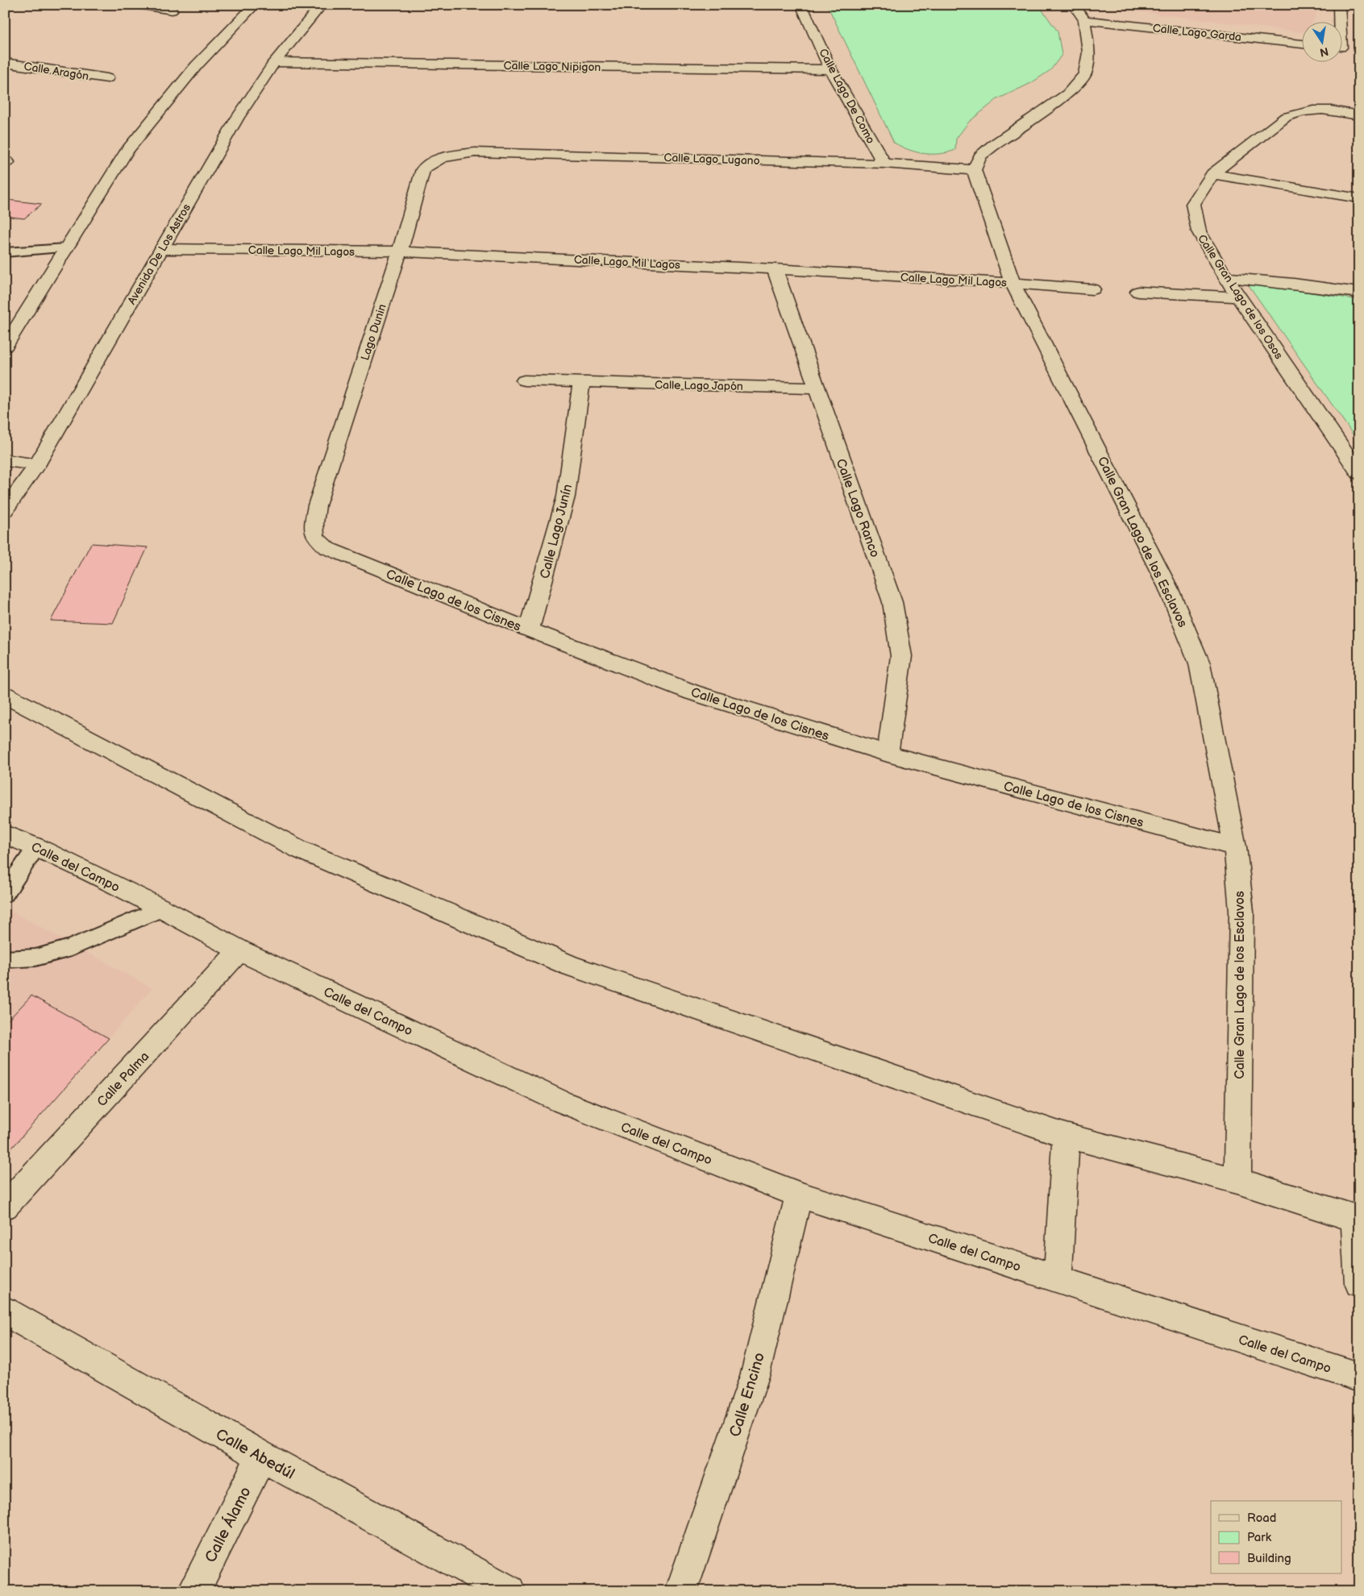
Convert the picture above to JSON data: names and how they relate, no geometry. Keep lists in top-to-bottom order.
{
  "streets": {
    "street": [
      "Calle Lago Garda",
      "Calle Lago Nipigon",
      "Calle Aragón",
      "Calle Lago De Como",
      "Calle Lago Lugano",
      "Calle Lago Mil Lagos",
      "Avenida De Los Astros",
      "Calle Gran Lago de los Osos",
      "Lago Dunin",
      "Calle Lago Japón",
      "Calle Lago Ranco",
      "Calle Lago Junín",
      "Calle Gran Lago de los Esclavos",
      "Calle Lago de los Cisnes",
      "Calle del Campo",
      "Calle Palma",
      "Calle Encino",
      "Calle Abedúl",
      "Calle Álamo"
    ]
  },
  "crossings": [
    ["Calle Lago Nipigon", "Calle Lago De Como"],
    ["Calle Lago Nipigon", "Avenida De Los Astros"],
    ["Calle Lago De Como", "Calle Lago Lugano"],
    ["Calle Lago Lugano", "Lago Dunin"],
    ["Calle Lago Lugano", "Calle Gran Lago de los Esclavos"],
    ["Calle Lago Mil Lagos", "Avenida De Los Astros"],
    ["Calle Lago Mil Lagos", "Lago Dunin"],
    ["Calle Lago Mil Lagos", "Calle Lago Ranco"],
    ["Calle Lago Mil Lagos", "Calle Gran Lago de los Esclavos"],
    ["Lago Dunin", "Calle Lago de los Cisnes"],
    ["Calle Lago Japón", "Calle Lago Ranco"],
    ["Calle Lago Japón", "Calle Lago Junín"],
    ["Calle Lago Ranco", "Calle Lago de los Cisnes"],
    ["Calle Lago Junín", "Calle Lago de los Cisnes"],
    ["Calle Gran Lago de los Esclavos", "Calle Lago de los Cisnes"],
    ["Calle del Campo", "Calle Palma"],
    ["Calle del Campo", "Calle Encino"],
    ["Calle Abedúl", "Calle Álamo"]
  ],
  "legend": ["Road", "Park", "Building"],
  "north": "bottom"
}
